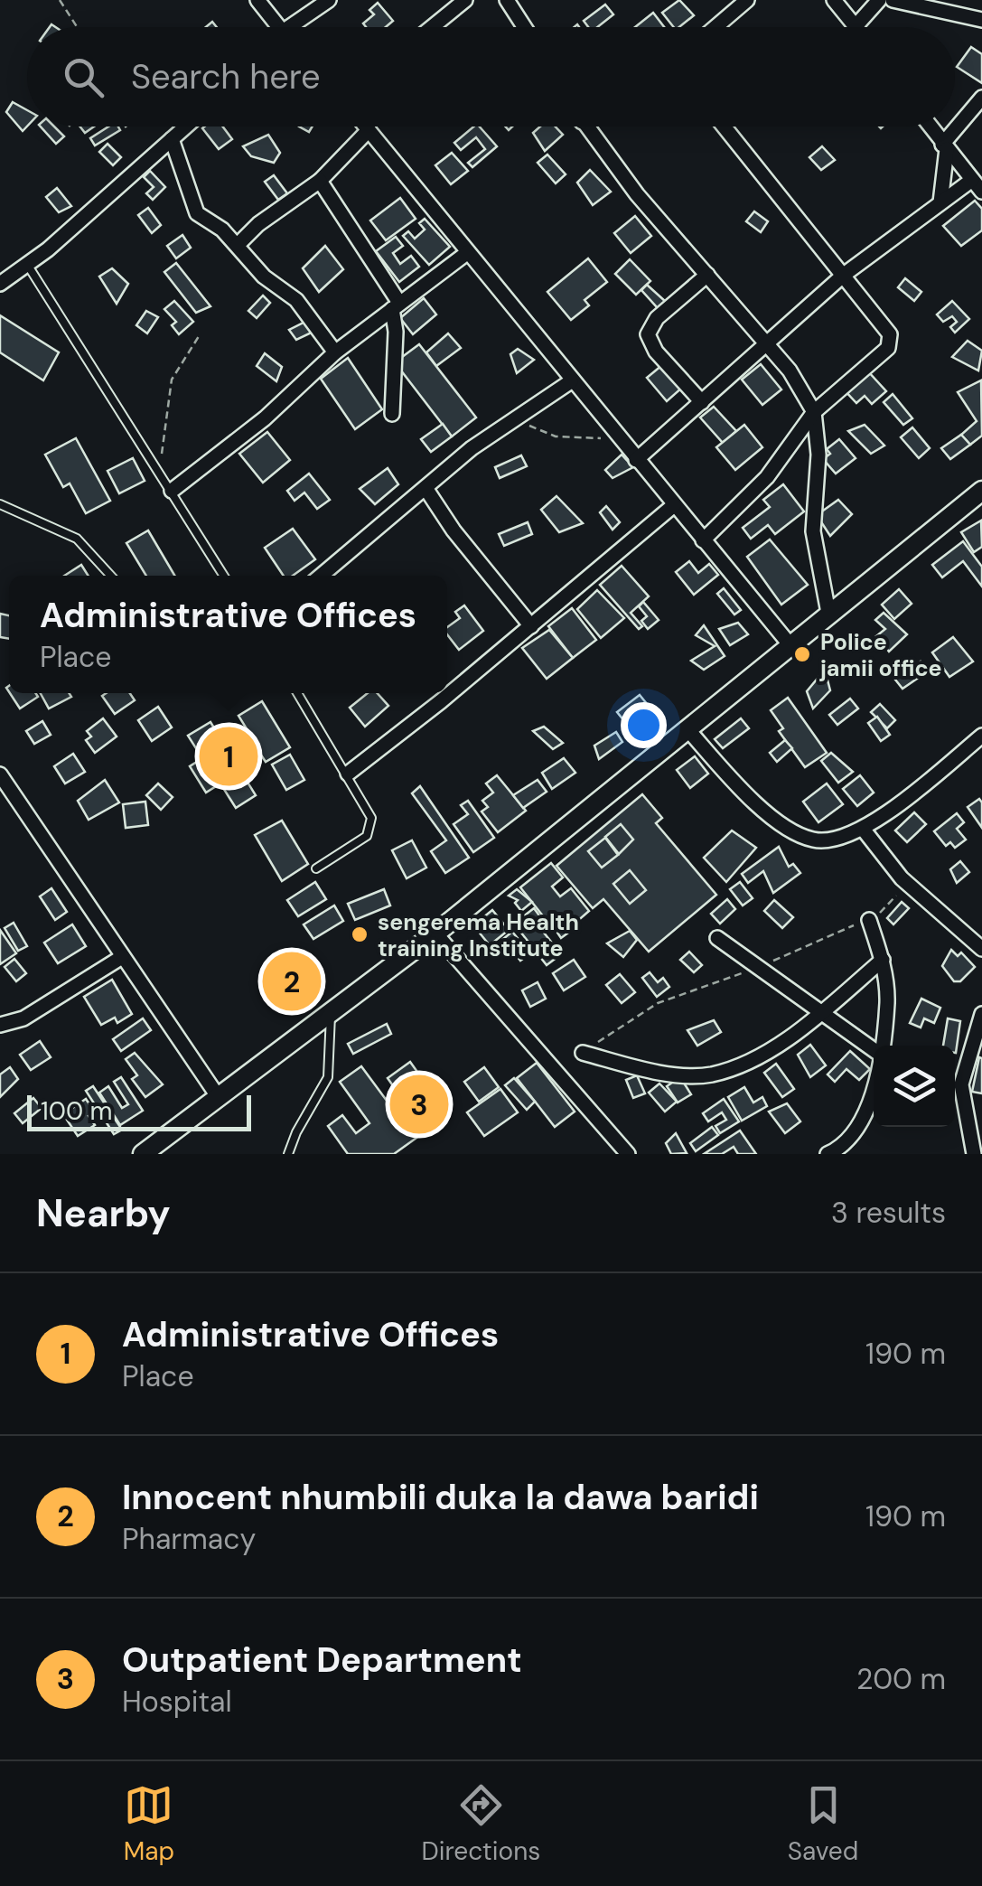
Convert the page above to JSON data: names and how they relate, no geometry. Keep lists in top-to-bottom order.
{
  "places": ["Police jamii office", "sengerema Health training Institute"],
  "scale_bar": "100 m",
  "page": {
    "search": "Search here",
    "popup": ["Administrative Offices", "Place"],
    "pins": ["1", "2", "3"],
    "scale": "100 m",
    "heading": ["Nearby", "3 results"],
    "list": [
      {
        "mark": "1",
        "name": "Administrative Offices",
        "note": "Place",
        "value": "190 m"
      },
      {
        "mark": "2",
        "name": "Innocent nhumbili duka la dawa baridi",
        "note": "Pharmacy",
        "value": "190 m"
      },
      {
        "mark": "3",
        "name": "Outpatient Department",
        "note": "Hospital",
        "value": "200 m"
      }
    ],
    "nav": ["Map", "Directions", "Saved"]
  }
}
